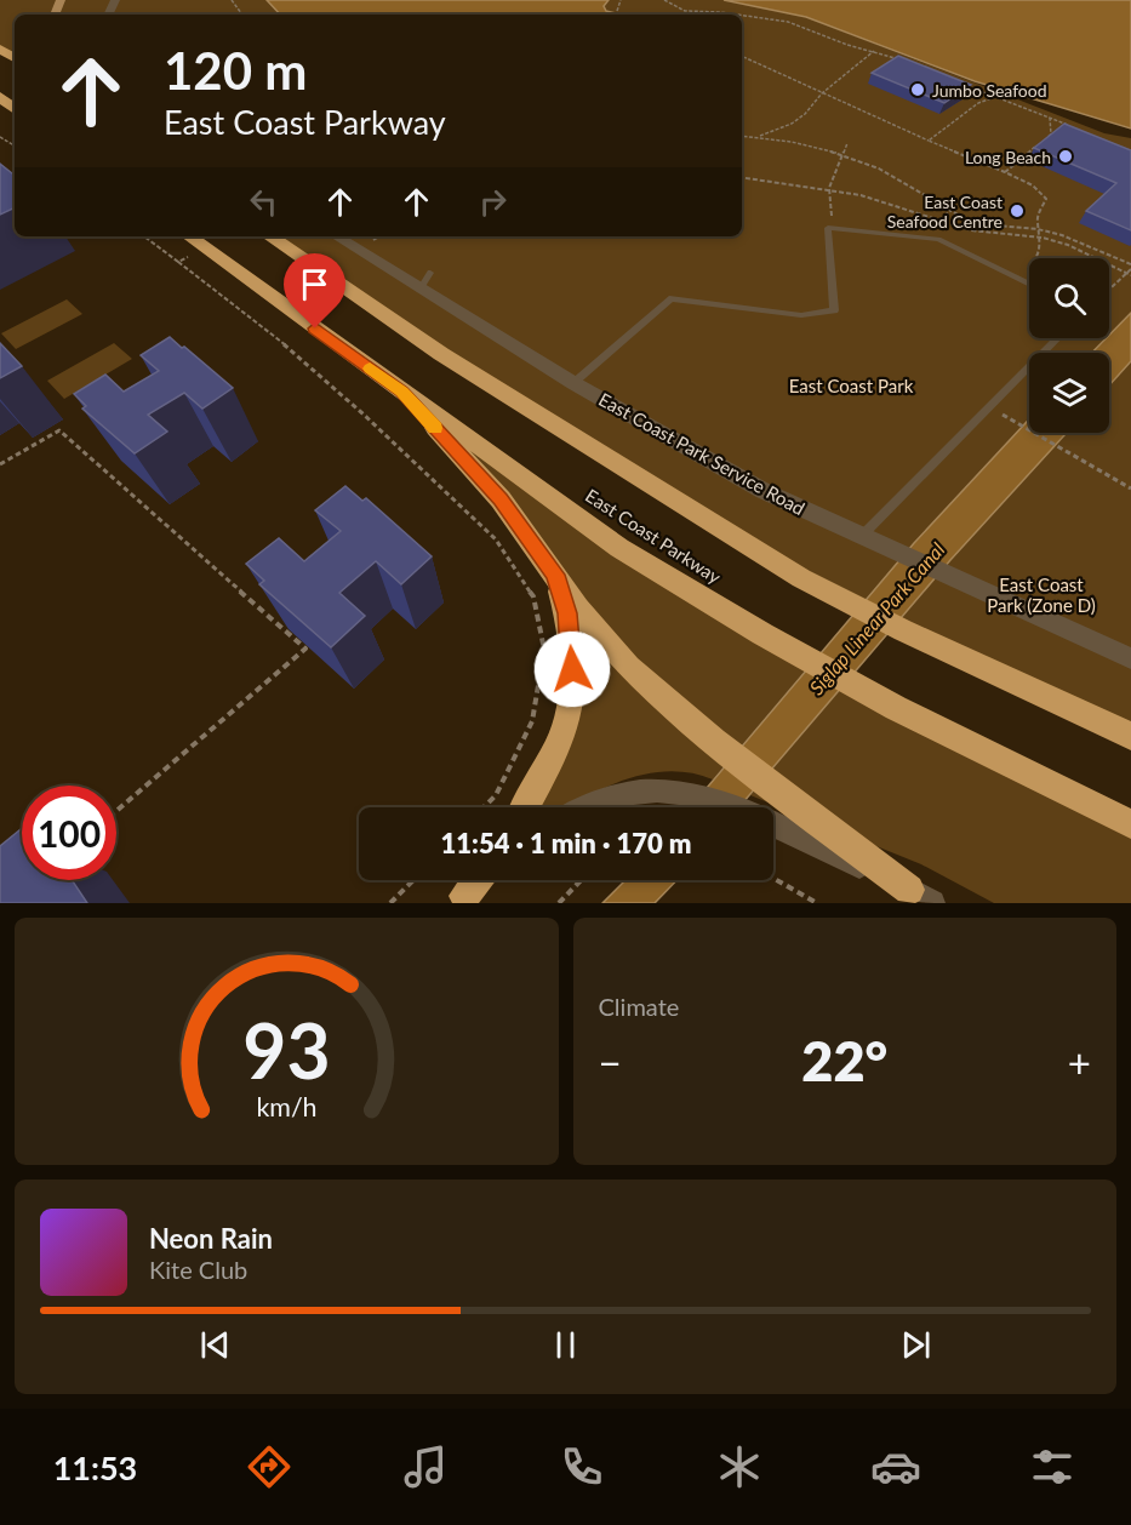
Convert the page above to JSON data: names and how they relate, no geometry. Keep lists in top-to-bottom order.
{
  "streets": {
    "highway": ["East Coast Parkway"],
    "street": ["East Coast Park Service Road"]
  },
  "water": ["Siglap Linear Park Canal"],
  "parks": ["East Coast Park", "East Coast Park (Zone D)"],
  "places": ["Jumbo Seafood", "Long Beach", "East Coast Seafood Centre"],
  "page": {
    "turn": ["120 m", "East Coast Parkway"],
    "limit": "100",
    "trip": "11:54 · 1 min · 170 m",
    "tile": "Climate",
    "heat": ["−", "22°", "+"],
    "song": ["Neon Rain", "Kite Club"],
    "tabs": "11:53",
    "gauge": ["93", "km/h"]
  }
}
